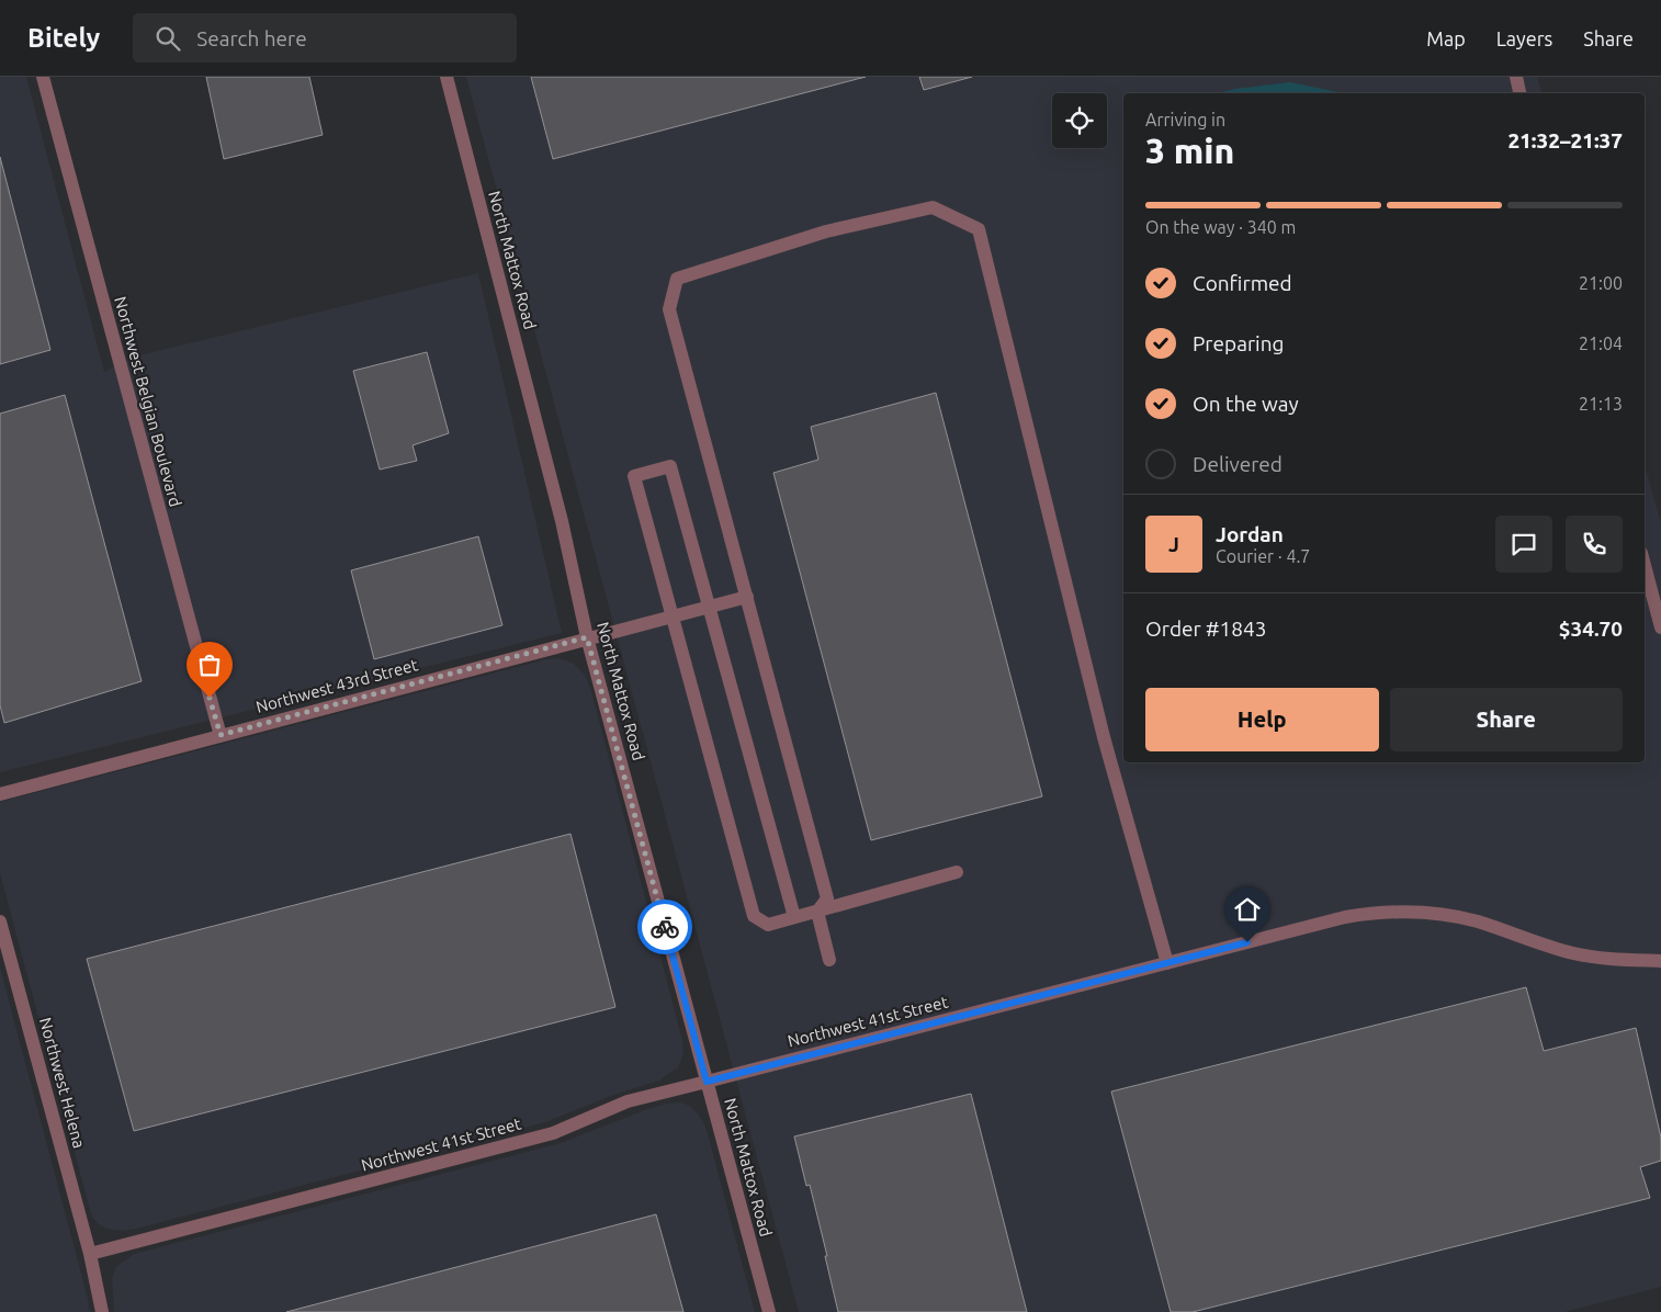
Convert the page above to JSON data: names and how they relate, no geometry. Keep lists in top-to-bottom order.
{
  "streets": {
    "street": [
      "North Mattox Road",
      "Northwest Belgian Boulevard",
      "Northwest 43rd Street",
      "Northwest 41st Street",
      "Northwest Helena"
    ]
  },
  "crossings": [
    ["North Mattox Road", "Northwest 43rd Street"],
    ["North Mattox Road", "Northwest 41st Street"],
    ["Northwest Belgian Boulevard", "Northwest 43rd Street"],
    ["Northwest 41st Street", "Northwest Helena"]
  ],
  "page": {
    "header": "Bitely",
    "search": "Search here",
    "nav": ["Map", "Layers", "Share"],
    "heading": ["3 min", "Arriving in", "21:32–21:37"],
    "panel": [
      "Jordan",
      "Courier · 4.7",
      "Order #1843",
      "$34.70"
    ],
    "bar": "On the way · 340 m",
    "list": [
      ["Confirmed", "21:00"],
      ["Preparing", "21:04"],
      ["On the way", "21:13"],
      "Delivered"
    ],
    "round": "J",
    "buttons": ["Help", "Share"]
  }
}
